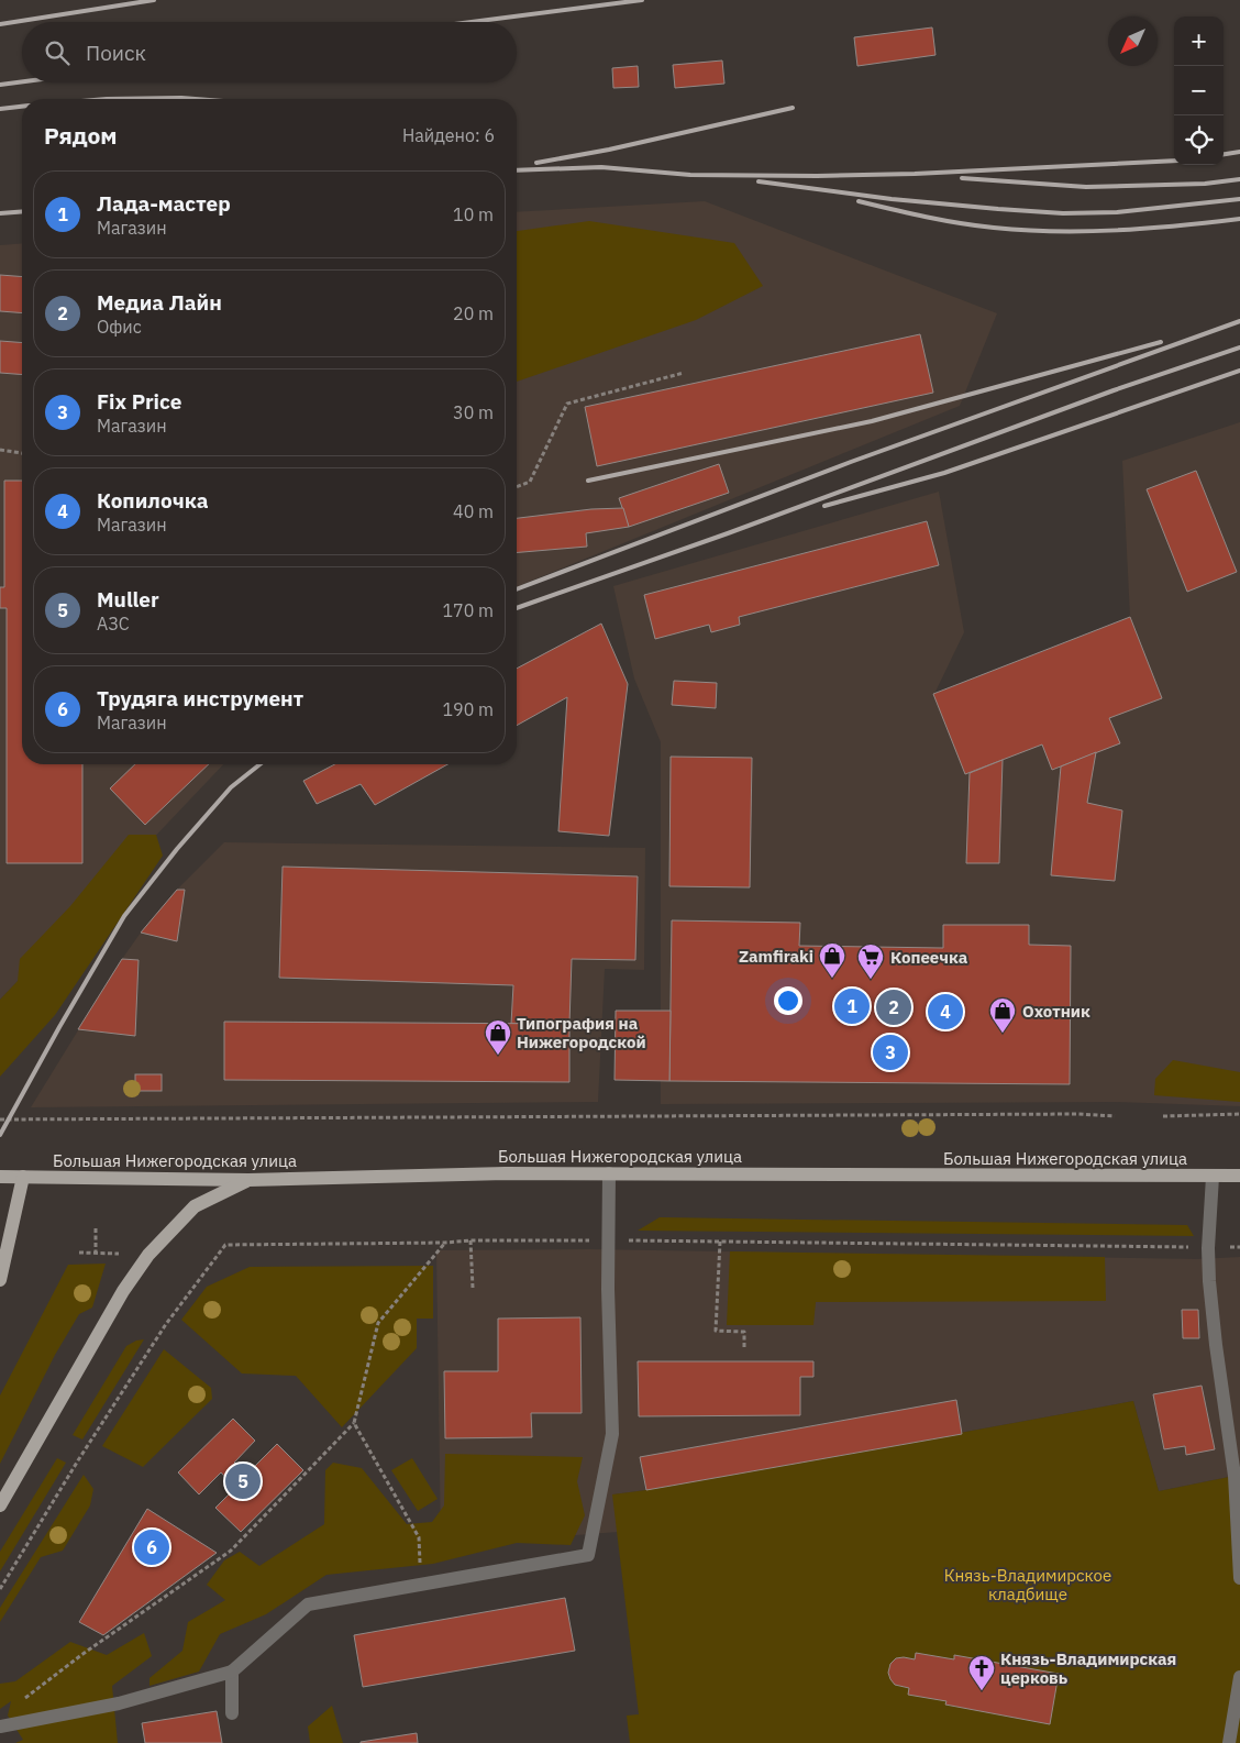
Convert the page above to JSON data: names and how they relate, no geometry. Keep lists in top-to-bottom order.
{
  "streets": {
    "main road": ["Большая Нижегородская улица"]
  },
  "parks": ["Князь-Владимирское кладбище"],
  "places": {
    "shop": ["Zamfiraki", "Охотник", "Типография на Нижегородской"],
    "supermarket": ["Копеечка"],
    "church": ["Князь-Владимирская церковь"]
  },
  "north": "bottom left",
  "page": {
    "map_buttons": ["+", "−"],
    "search": "Поиск",
    "heading": ["Рядом", "Найдено: 6"],
    "list": [
      {
        "mark": "1",
        "name": "Лада-мастер",
        "note": "Магазин",
        "value": "10 m"
      },
      {
        "mark": "2",
        "name": "Медиа Лайн",
        "note": "Офис",
        "value": "20 m"
      },
      {
        "mark": "3",
        "name": "Fix Price",
        "note": "Магазин",
        "value": "30 m"
      },
      {
        "mark": "4",
        "name": "Копилочка",
        "note": "Магазин",
        "value": "40 m"
      },
      {
        "mark": "5",
        "name": "Muller",
        "note": "АЗС",
        "value": "170 m"
      },
      {
        "mark": "6",
        "name": "Трудяга инструмент",
        "note": "Магазин",
        "value": "190 m"
      }
    ],
    "pins": [
      "1",
      "2",
      "4",
      "3",
      "5",
      "6"
    ]
  }
}
